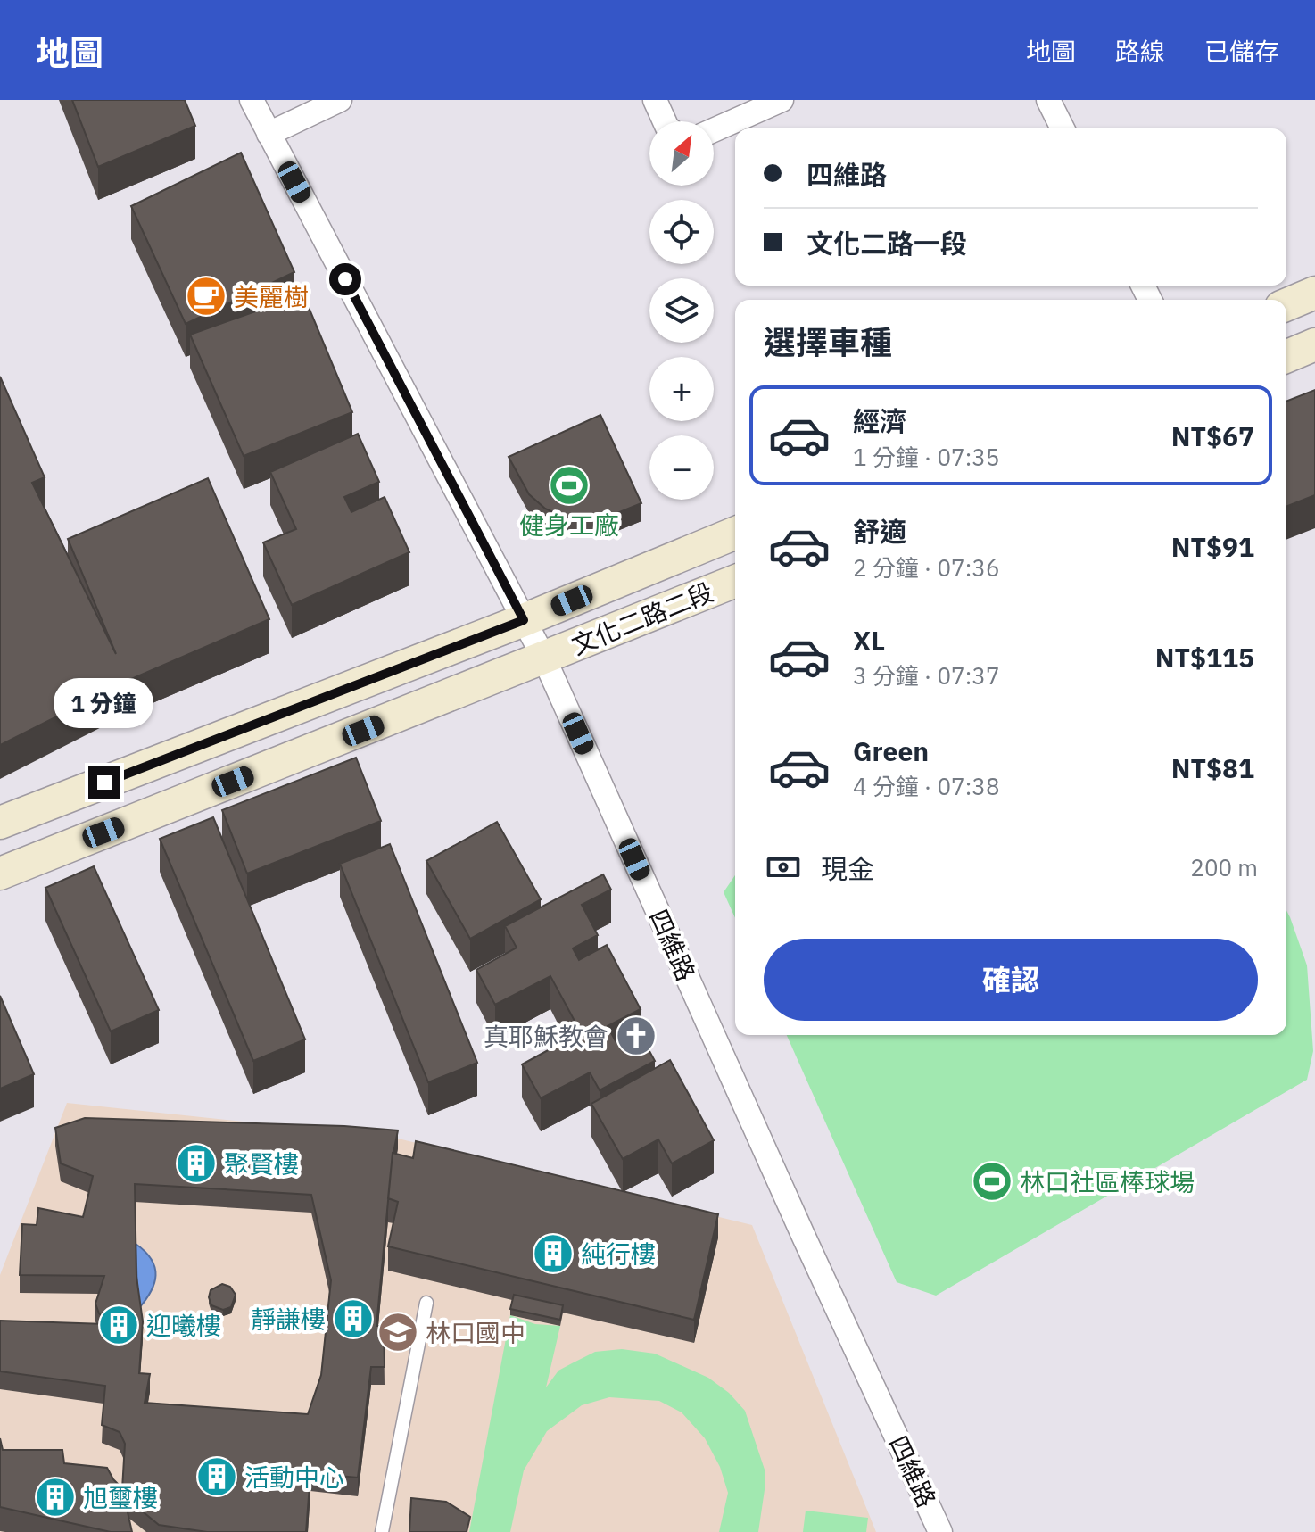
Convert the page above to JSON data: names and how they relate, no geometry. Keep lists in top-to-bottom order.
{
  "streets": {
    "street": ["文化二路二段", "四維路"]
  },
  "crossings": [
    ["文化二路二段", "四維路"]
  ],
  "places": {
    "cafe": ["美麗樹"],
    "sports": ["健身工廠", "林口社區棒球場"],
    "church": ["真耶穌教會"],
    "building": [
      "聚賢樓",
      "純行樓",
      "靜謙樓",
      "迎曦樓",
      "活動中心",
      "旭璽樓"
    ],
    "school or university": ["林口國中"]
  },
  "north": "top right",
  "page": {
    "header": "地圖",
    "nav": ["地圖", "路線", "已儲存"],
    "map_buttons": ["+", "−"],
    "banner": ["四維路", "文化二路一段"],
    "heading": "選擇車種",
    "list": [
      {
        "name": "經濟",
        "note": "1 分鐘 · 07:35",
        "value": "NT$67"
      },
      {
        "name": "舒適",
        "note": "2 分鐘 · 07:36",
        "value": "NT$91"
      },
      {
        "name": "XL",
        "note": "3 分鐘 · 07:37",
        "value": "NT$115"
      },
      {
        "name": "Green",
        "note": "4 分鐘 · 07:38",
        "value": "NT$81"
      }
    ],
    "bubble": "1 分鐘",
    "pay": ["現金", "200 m"],
    "buttons": "確認"
  }
}
